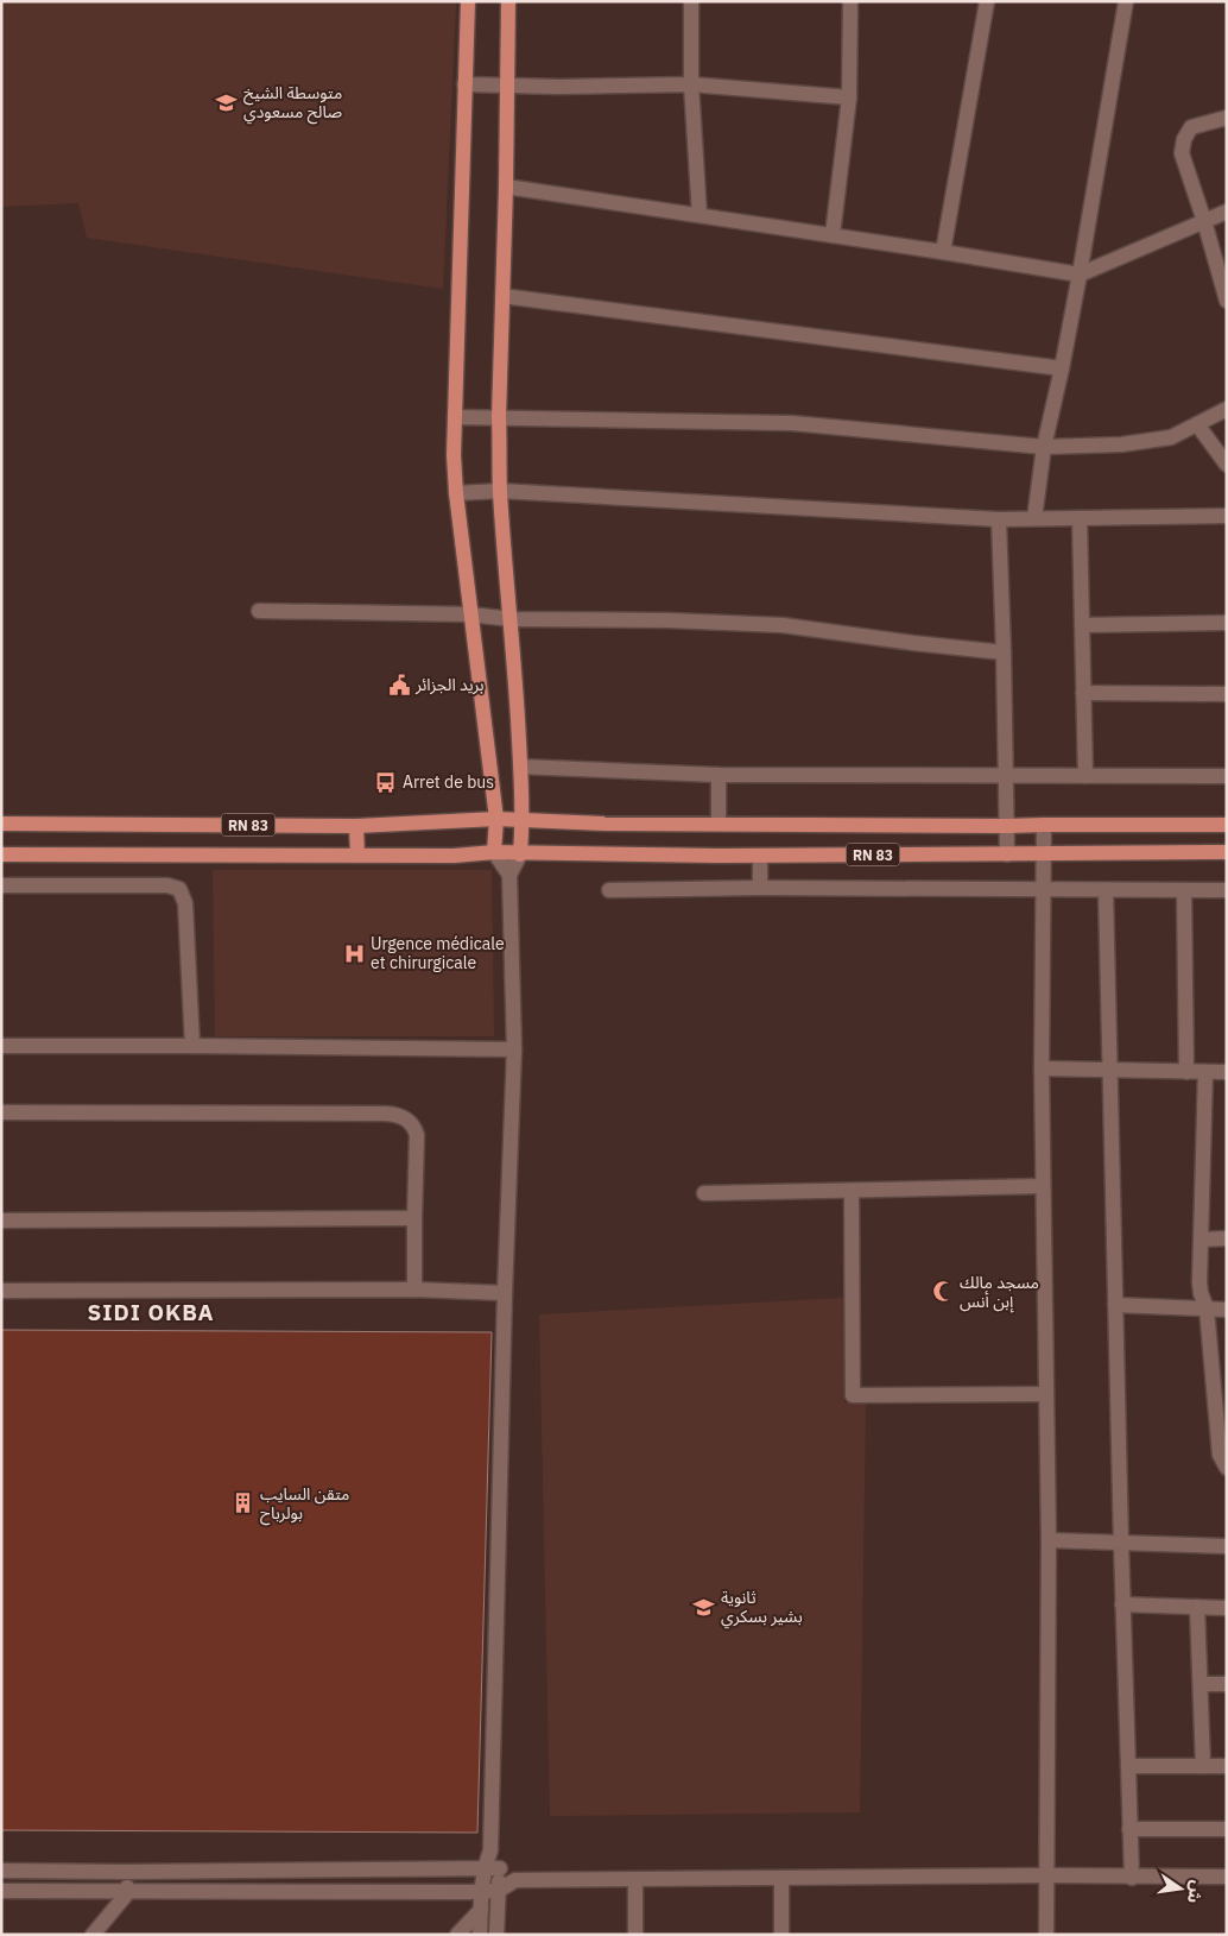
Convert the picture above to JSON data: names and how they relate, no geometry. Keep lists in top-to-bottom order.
{
  "streets": {
    "main road": ["RN 83"]
  },
  "districts": ["SIDI OKBA"],
  "places": {
    "school or university": ["متوسطة الشيخ صالح مسعودي", "ثانوية بشير بسكري"],
    "public building": ["بريد الجزائر"],
    "bus stop": ["Arret de bus"],
    "hospital": ["Urgence médicale et chirurgicale"],
    "mosque": ["مسجد مالك إبن أنس"],
    "building": ["متقن السايب بولرباح"]
  },
  "north": "right"
}
